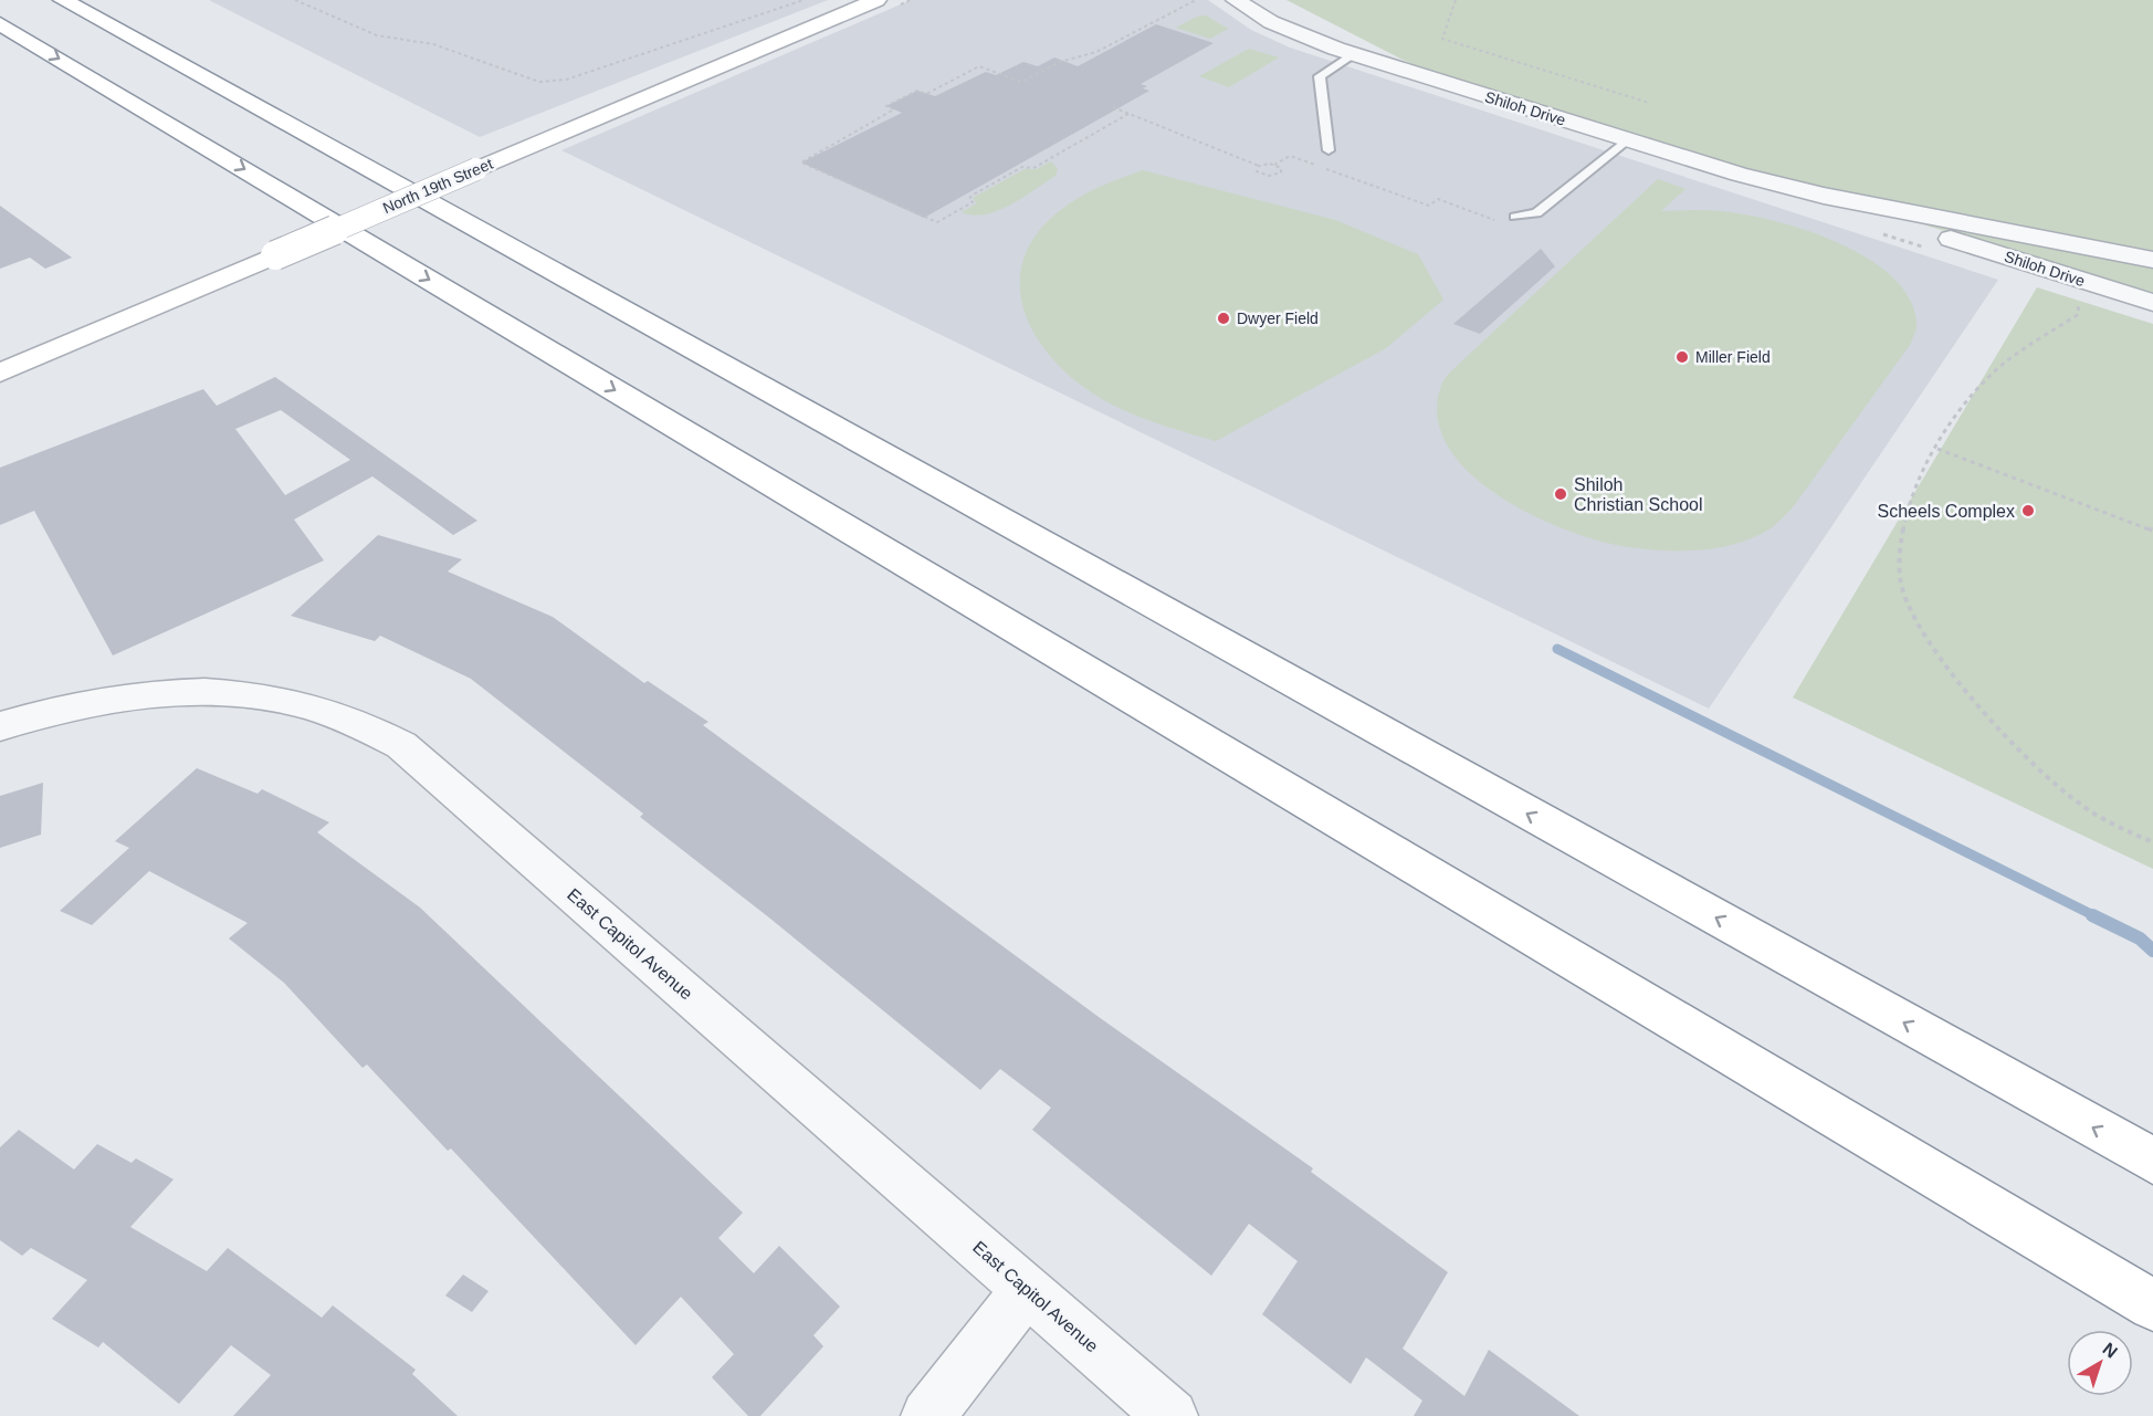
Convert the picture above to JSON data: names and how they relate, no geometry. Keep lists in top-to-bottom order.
{
  "streets": {
    "main road": ["North 19th Street"],
    "street": ["Shiloh Drive", "East Capitol Avenue"]
  },
  "places": [
    "Dwyer Field",
    "Miller Field",
    "Shiloh Christian School",
    "Scheels Complex"
  ],
  "north": "top right"
}
